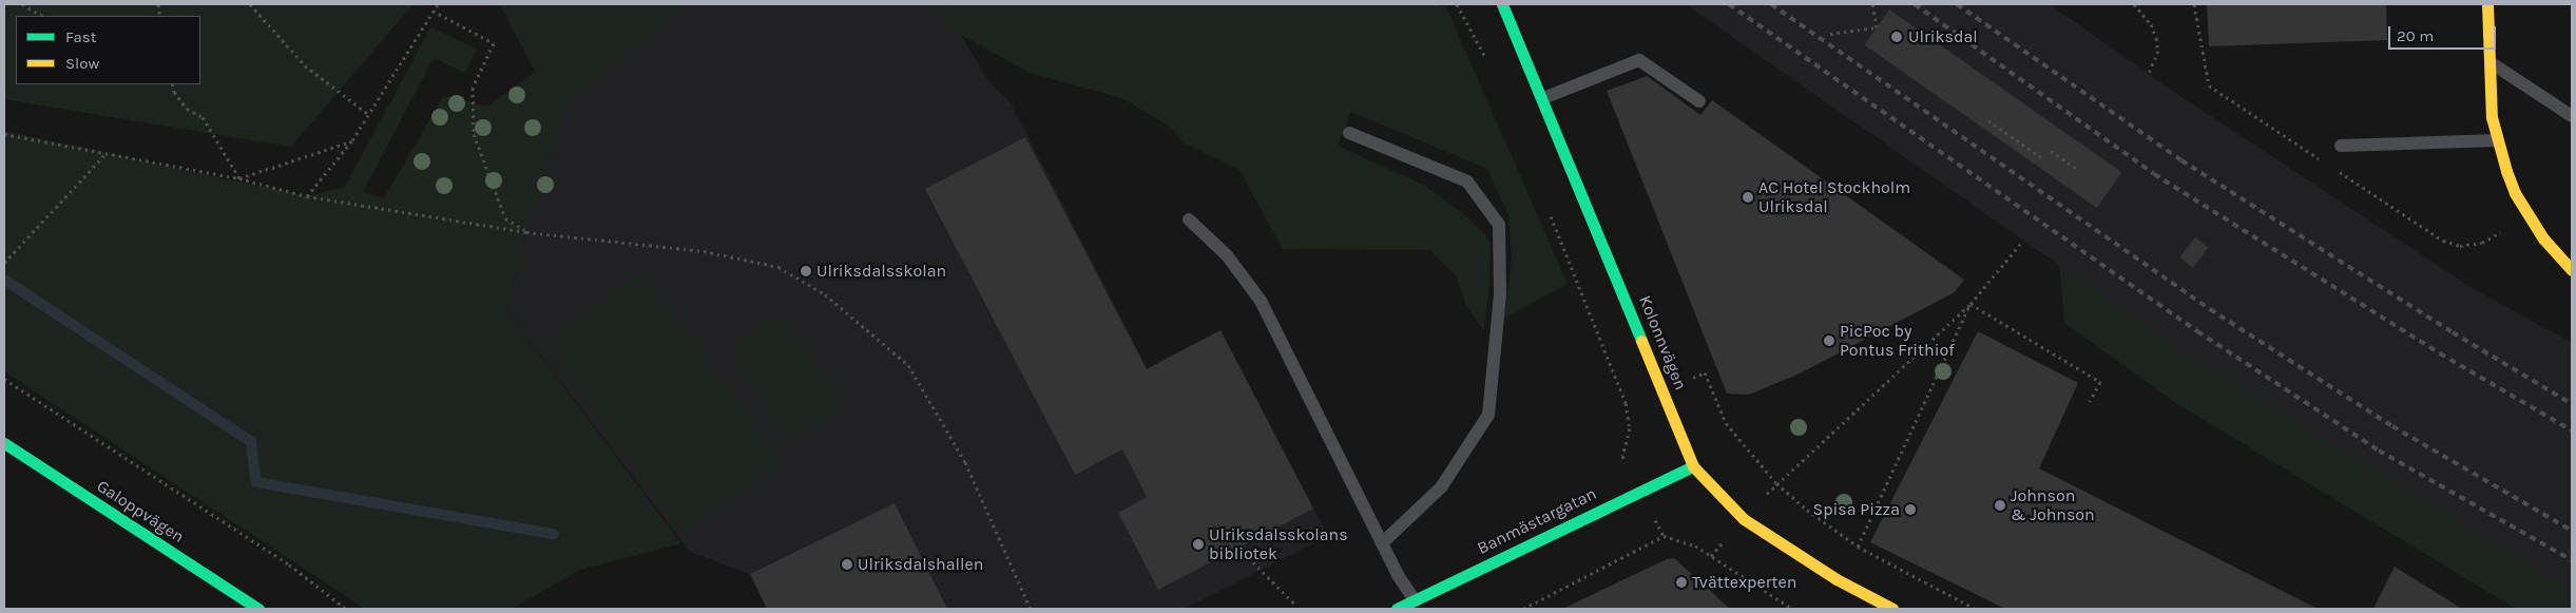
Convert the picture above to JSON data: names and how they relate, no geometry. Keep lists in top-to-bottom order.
{
  "streets": {
    "street": ["Kolonnvägen", "Galoppvägen", "Banmästargatan"]
  },
  "crossings": [
    ["Kolonnvägen", "Banmästargatan"]
  ],
  "places": [
    "Ulriksdal",
    "AC Hotel Stockholm Ulriksdal",
    "Ulriksdalsskolan",
    "PicPoc by Pontus Frithiof",
    "Johnson & Johnson",
    "Spisa Pizza",
    "Ulriksdalsskolans bibliotek",
    "Ulriksdalshallen",
    "Tvättexperten"
  ],
  "legend": ["Fast", "Slow"],
  "scale_bar": "20 m"
}
